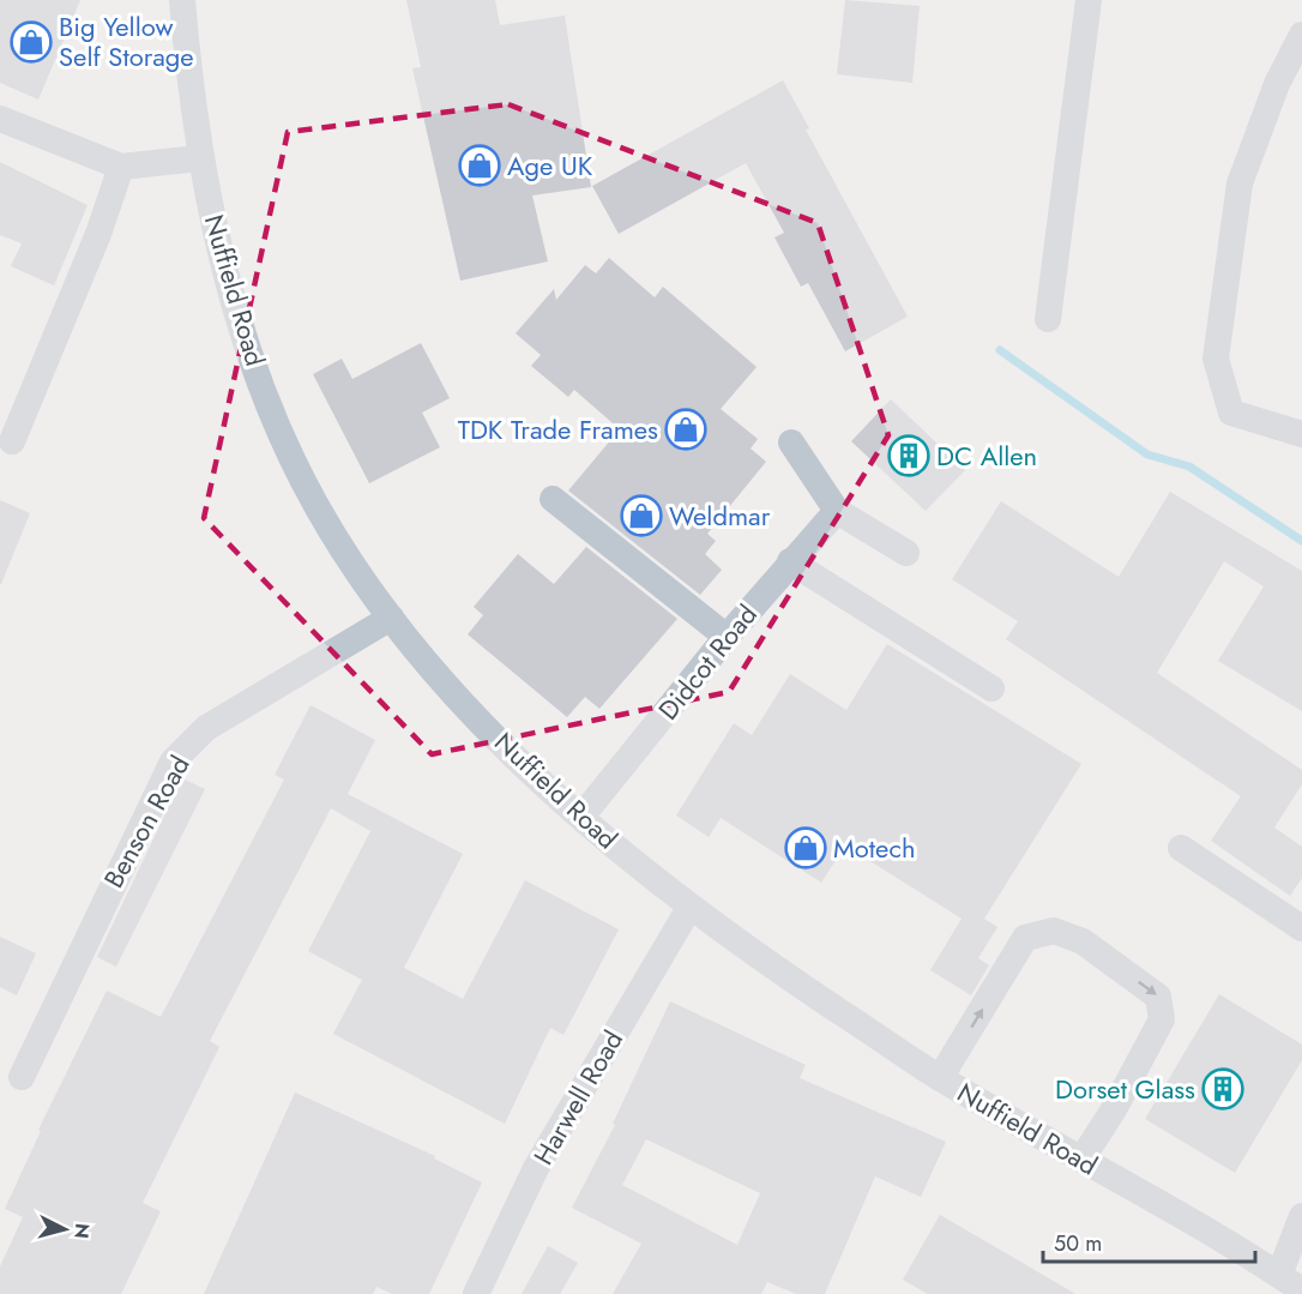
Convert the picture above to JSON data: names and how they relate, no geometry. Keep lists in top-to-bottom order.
{
  "streets": {
    "street": [
      "Nuffield Road",
      "Didcot Road",
      "Benson Road",
      "Harwell Road"
    ]
  },
  "crossings": [
    ["Nuffield Road", "Didcot Road"],
    ["Nuffield Road", "Benson Road"],
    ["Nuffield Road", "Harwell Road"]
  ],
  "places": {
    "shop": [
      "Big Yellow Self Storage",
      "Age UK",
      "TDK Trade Frames",
      "Weldmar",
      "Motech"
    ],
    "building": ["DC Allen", "Dorset Glass"]
  },
  "scale_bar": "50 m",
  "north": "right"
}
